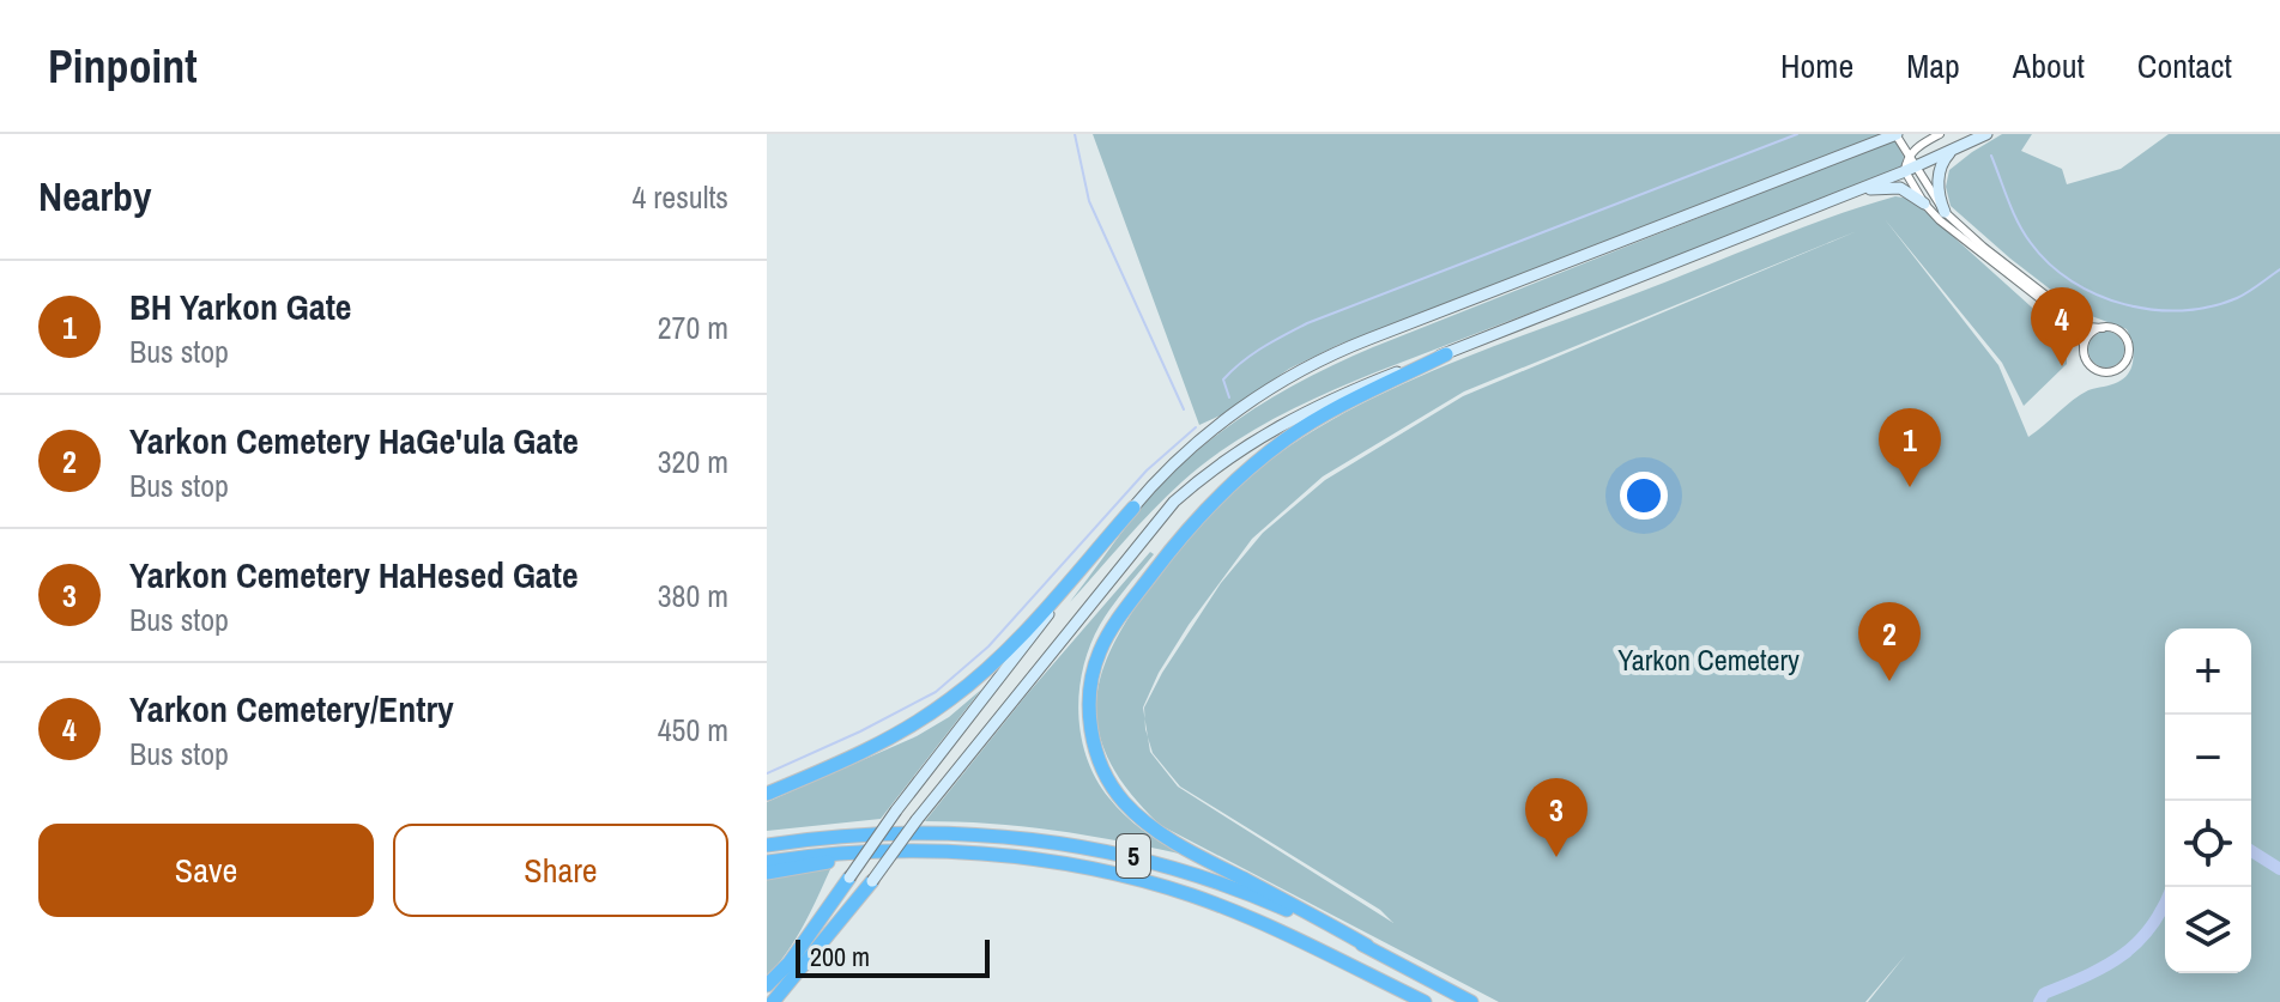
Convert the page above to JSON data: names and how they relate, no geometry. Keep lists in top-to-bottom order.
{
  "streets": {
    "highway": ["5"]
  },
  "parks": ["Yarkon Cemetery"],
  "scale_bar": "200 m",
  "page": {
    "header": "Pinpoint",
    "nav": [
      "Home",
      "Map",
      "About",
      "Contact"
    ],
    "heading": ["Nearby", "4 results"],
    "list": [
      {
        "mark": "1",
        "name": "BH Yarkon Gate",
        "note": "Bus stop",
        "value": "270 m"
      },
      {
        "mark": "2",
        "name": "Yarkon Cemetery HaGe'ula Gate",
        "note": "Bus stop",
        "value": "320 m"
      },
      {
        "mark": "3",
        "name": "Yarkon Cemetery HaHesed Gate",
        "note": "Bus stop",
        "value": "380 m"
      },
      {
        "mark": "4",
        "name": "Yarkon Cemetery/Entry",
        "note": "Bus stop",
        "value": "450 m"
      }
    ],
    "pins": [
      "4",
      "1",
      "2",
      "3"
    ],
    "map_buttons": ["+", "−"],
    "buttons": ["Save", "Share"],
    "scale": "200 m"
  }
}
